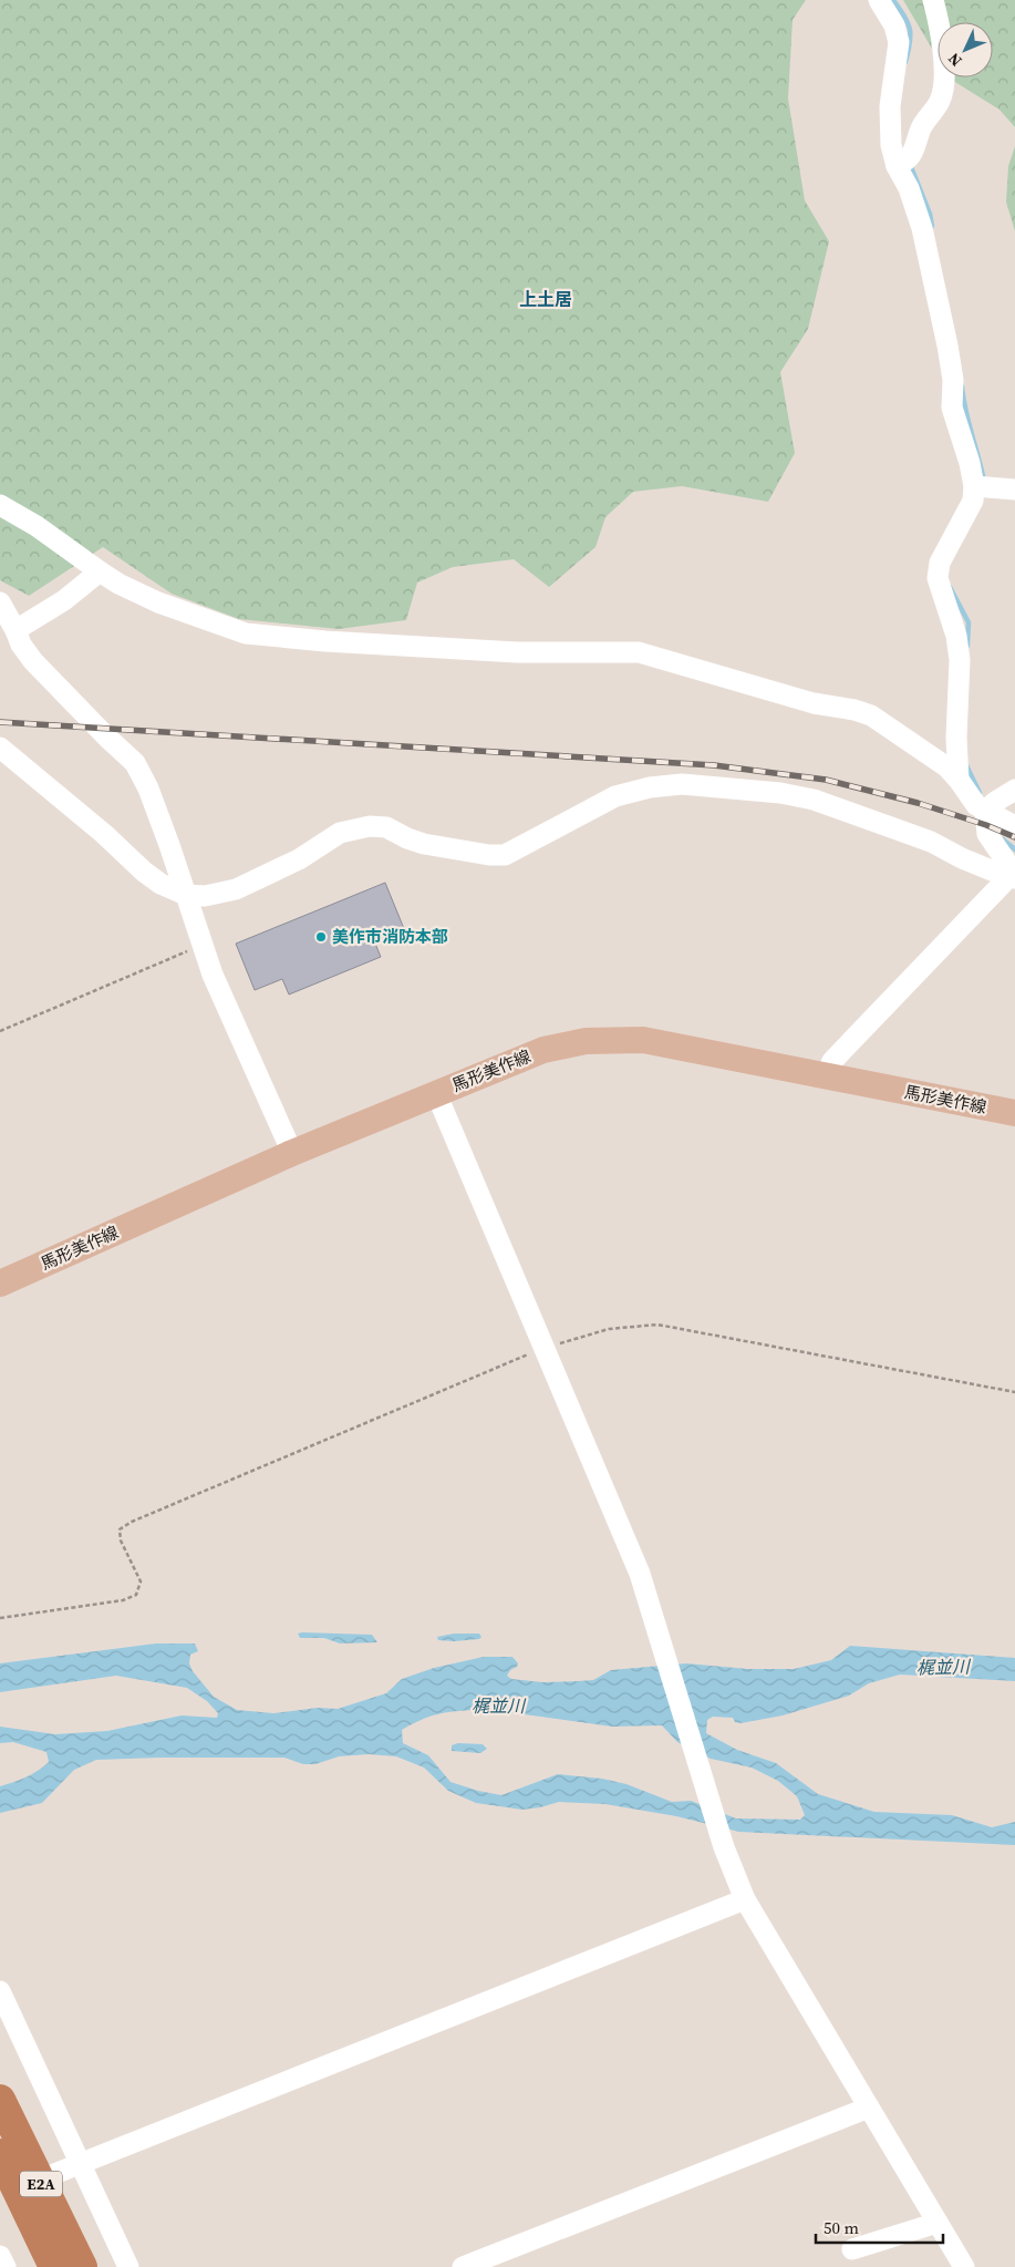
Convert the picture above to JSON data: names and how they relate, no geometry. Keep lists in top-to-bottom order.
{
  "streets": {
    "highway": ["E2A"],
    "main road": ["馬形美作線"]
  },
  "districts": ["上土居"],
  "water": ["梶並川"],
  "places": ["美作市消防本部"],
  "scale_bar": "50 m",
  "north": "bottom left"
}
